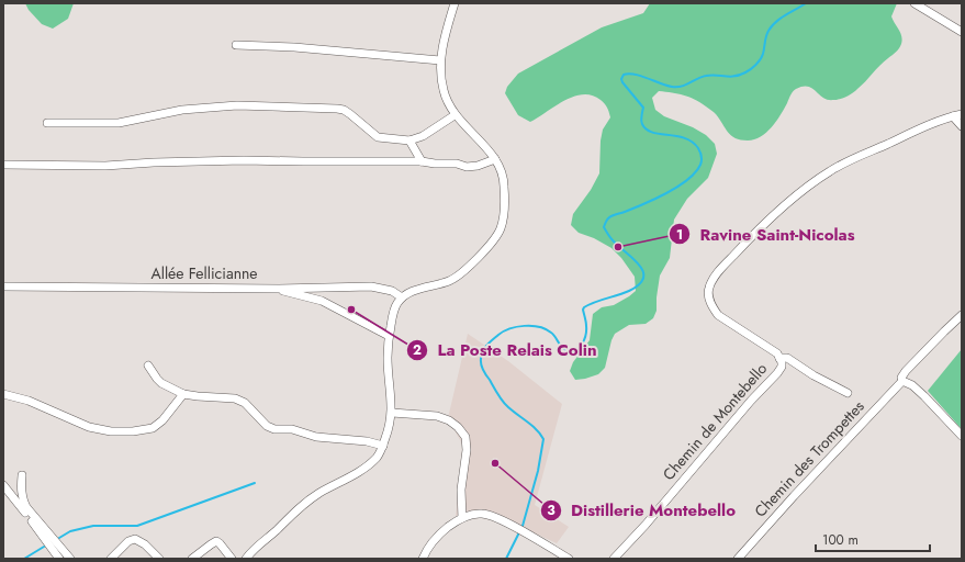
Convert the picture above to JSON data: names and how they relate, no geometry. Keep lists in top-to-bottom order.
{
  "streets": {
    "street": ["Allée Fellicianne", "Chemin de Montebello", "Chemin des Trompettes"]
  },
  "places": ["Ravine Saint-Nicolas", "La Poste Relais Colin", "Distillerie Montebello"],
  "scale_bar": "100 m"
}
